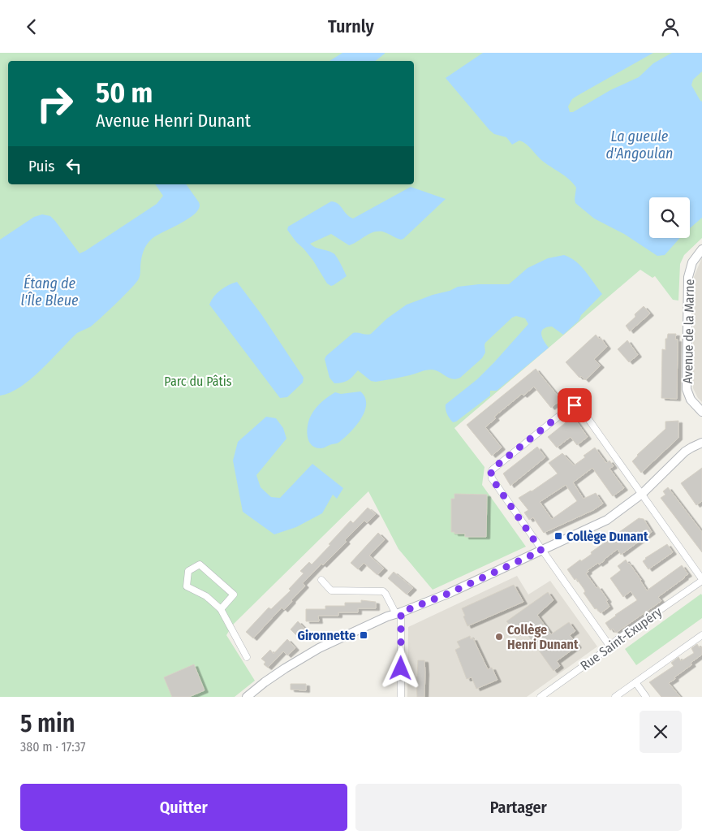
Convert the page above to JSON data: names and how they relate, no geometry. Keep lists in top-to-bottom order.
{
  "streets": {
    "street": ["Avenue de la Marne", "Rue Saint-Exupéry"]
  },
  "water": ["La gueule d'Angoulan", "Étang de l'Île Bleue"],
  "parks": ["Parc du Pâtis"],
  "places": {
    "transit": ["Collège Dunant", "Gironnette"],
    "other": ["Collège Henri Dunant"]
  },
  "page": {
    "header": "Turnly",
    "turn": ["50 m", "Avenue Henri Dunant"],
    "then": "Puis",
    "heading": ["5 min", "380 m · 17:37"],
    "buttons": ["Quitter", "Partager"]
  }
}
